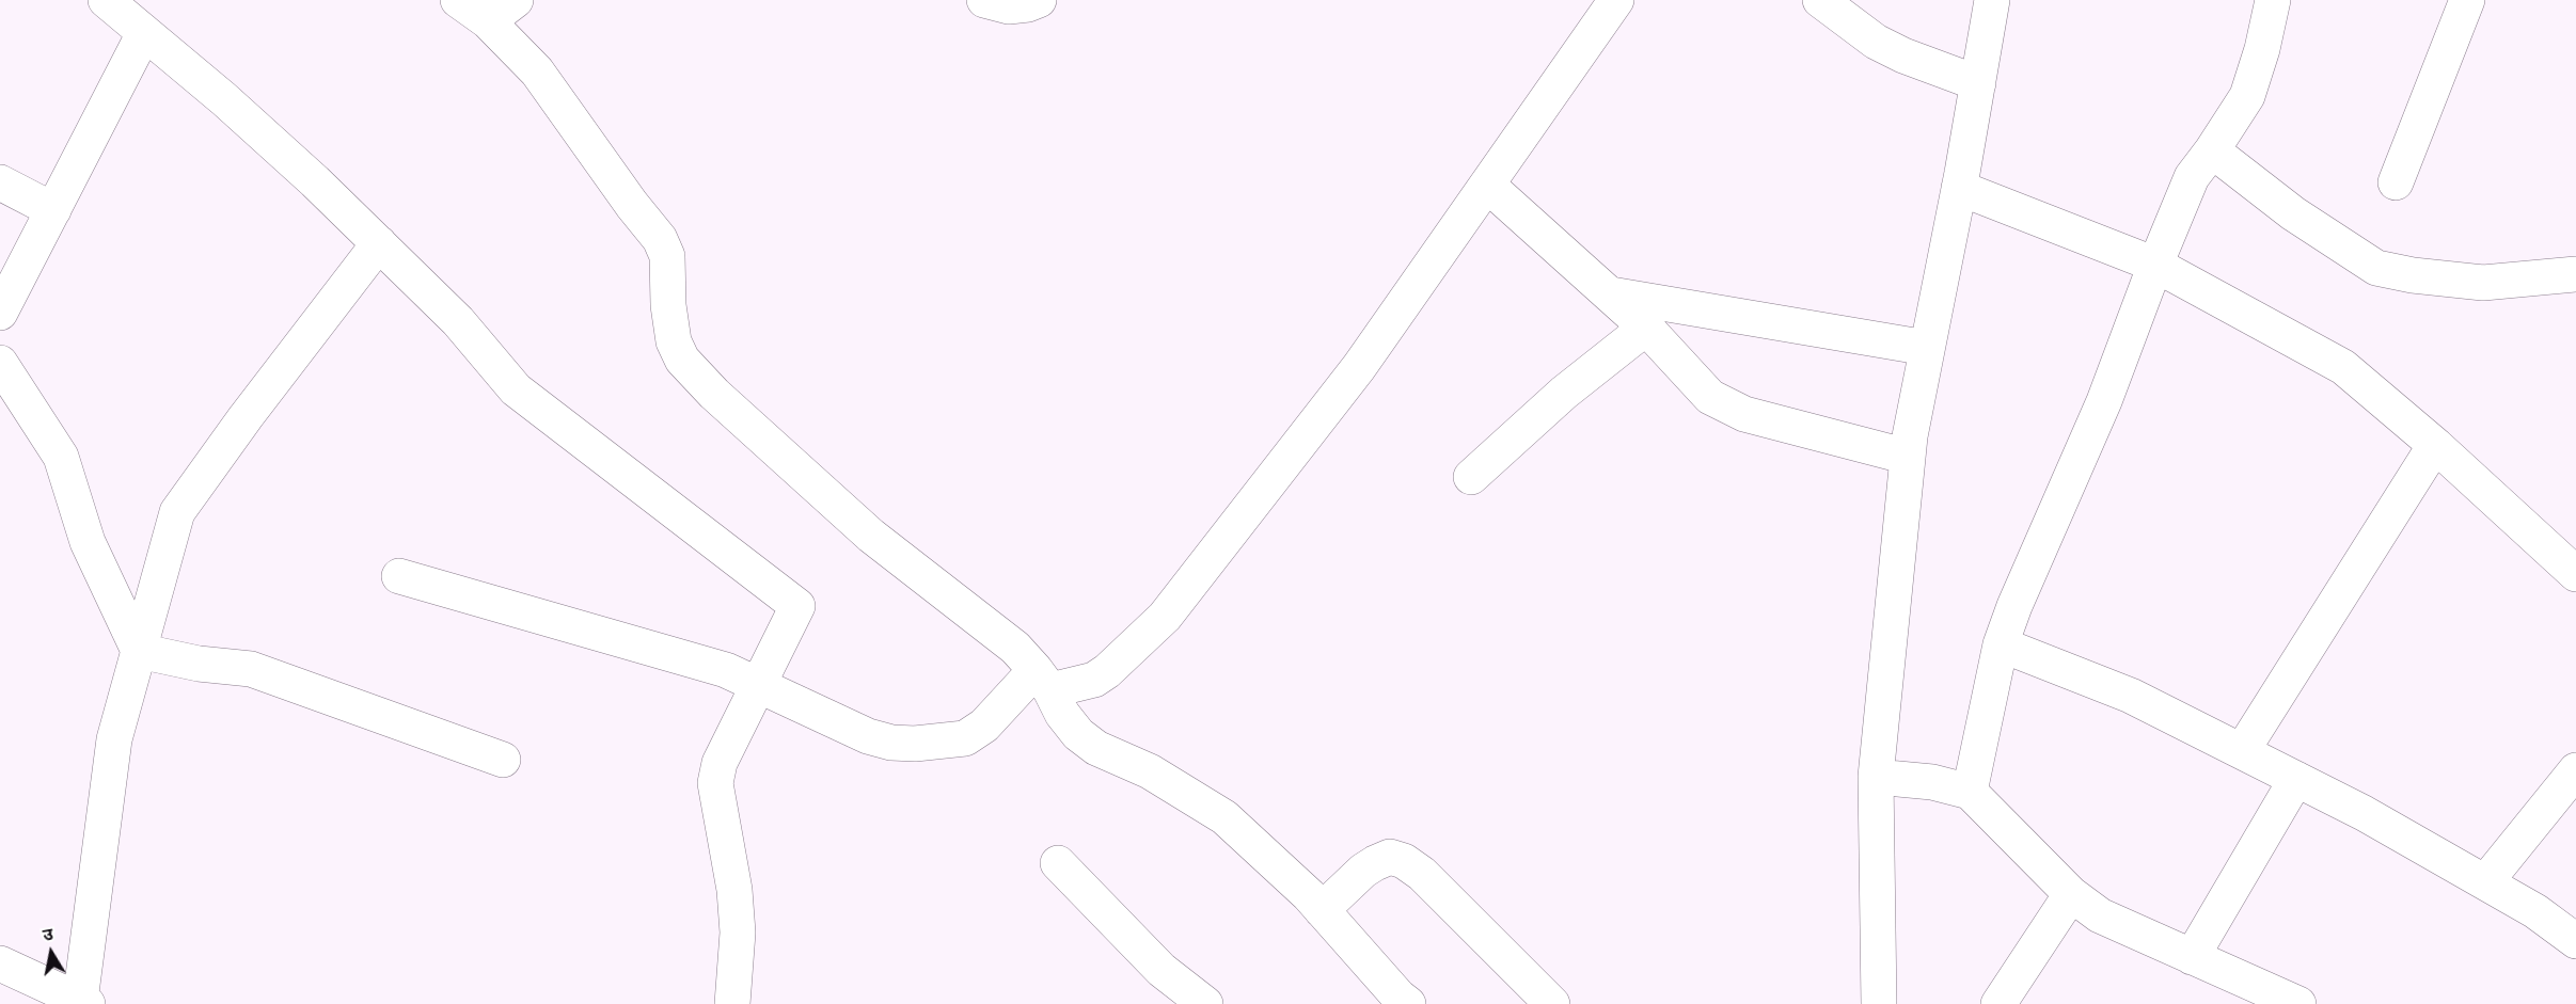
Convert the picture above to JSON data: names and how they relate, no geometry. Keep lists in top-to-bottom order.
{
  "north": "top"
}
